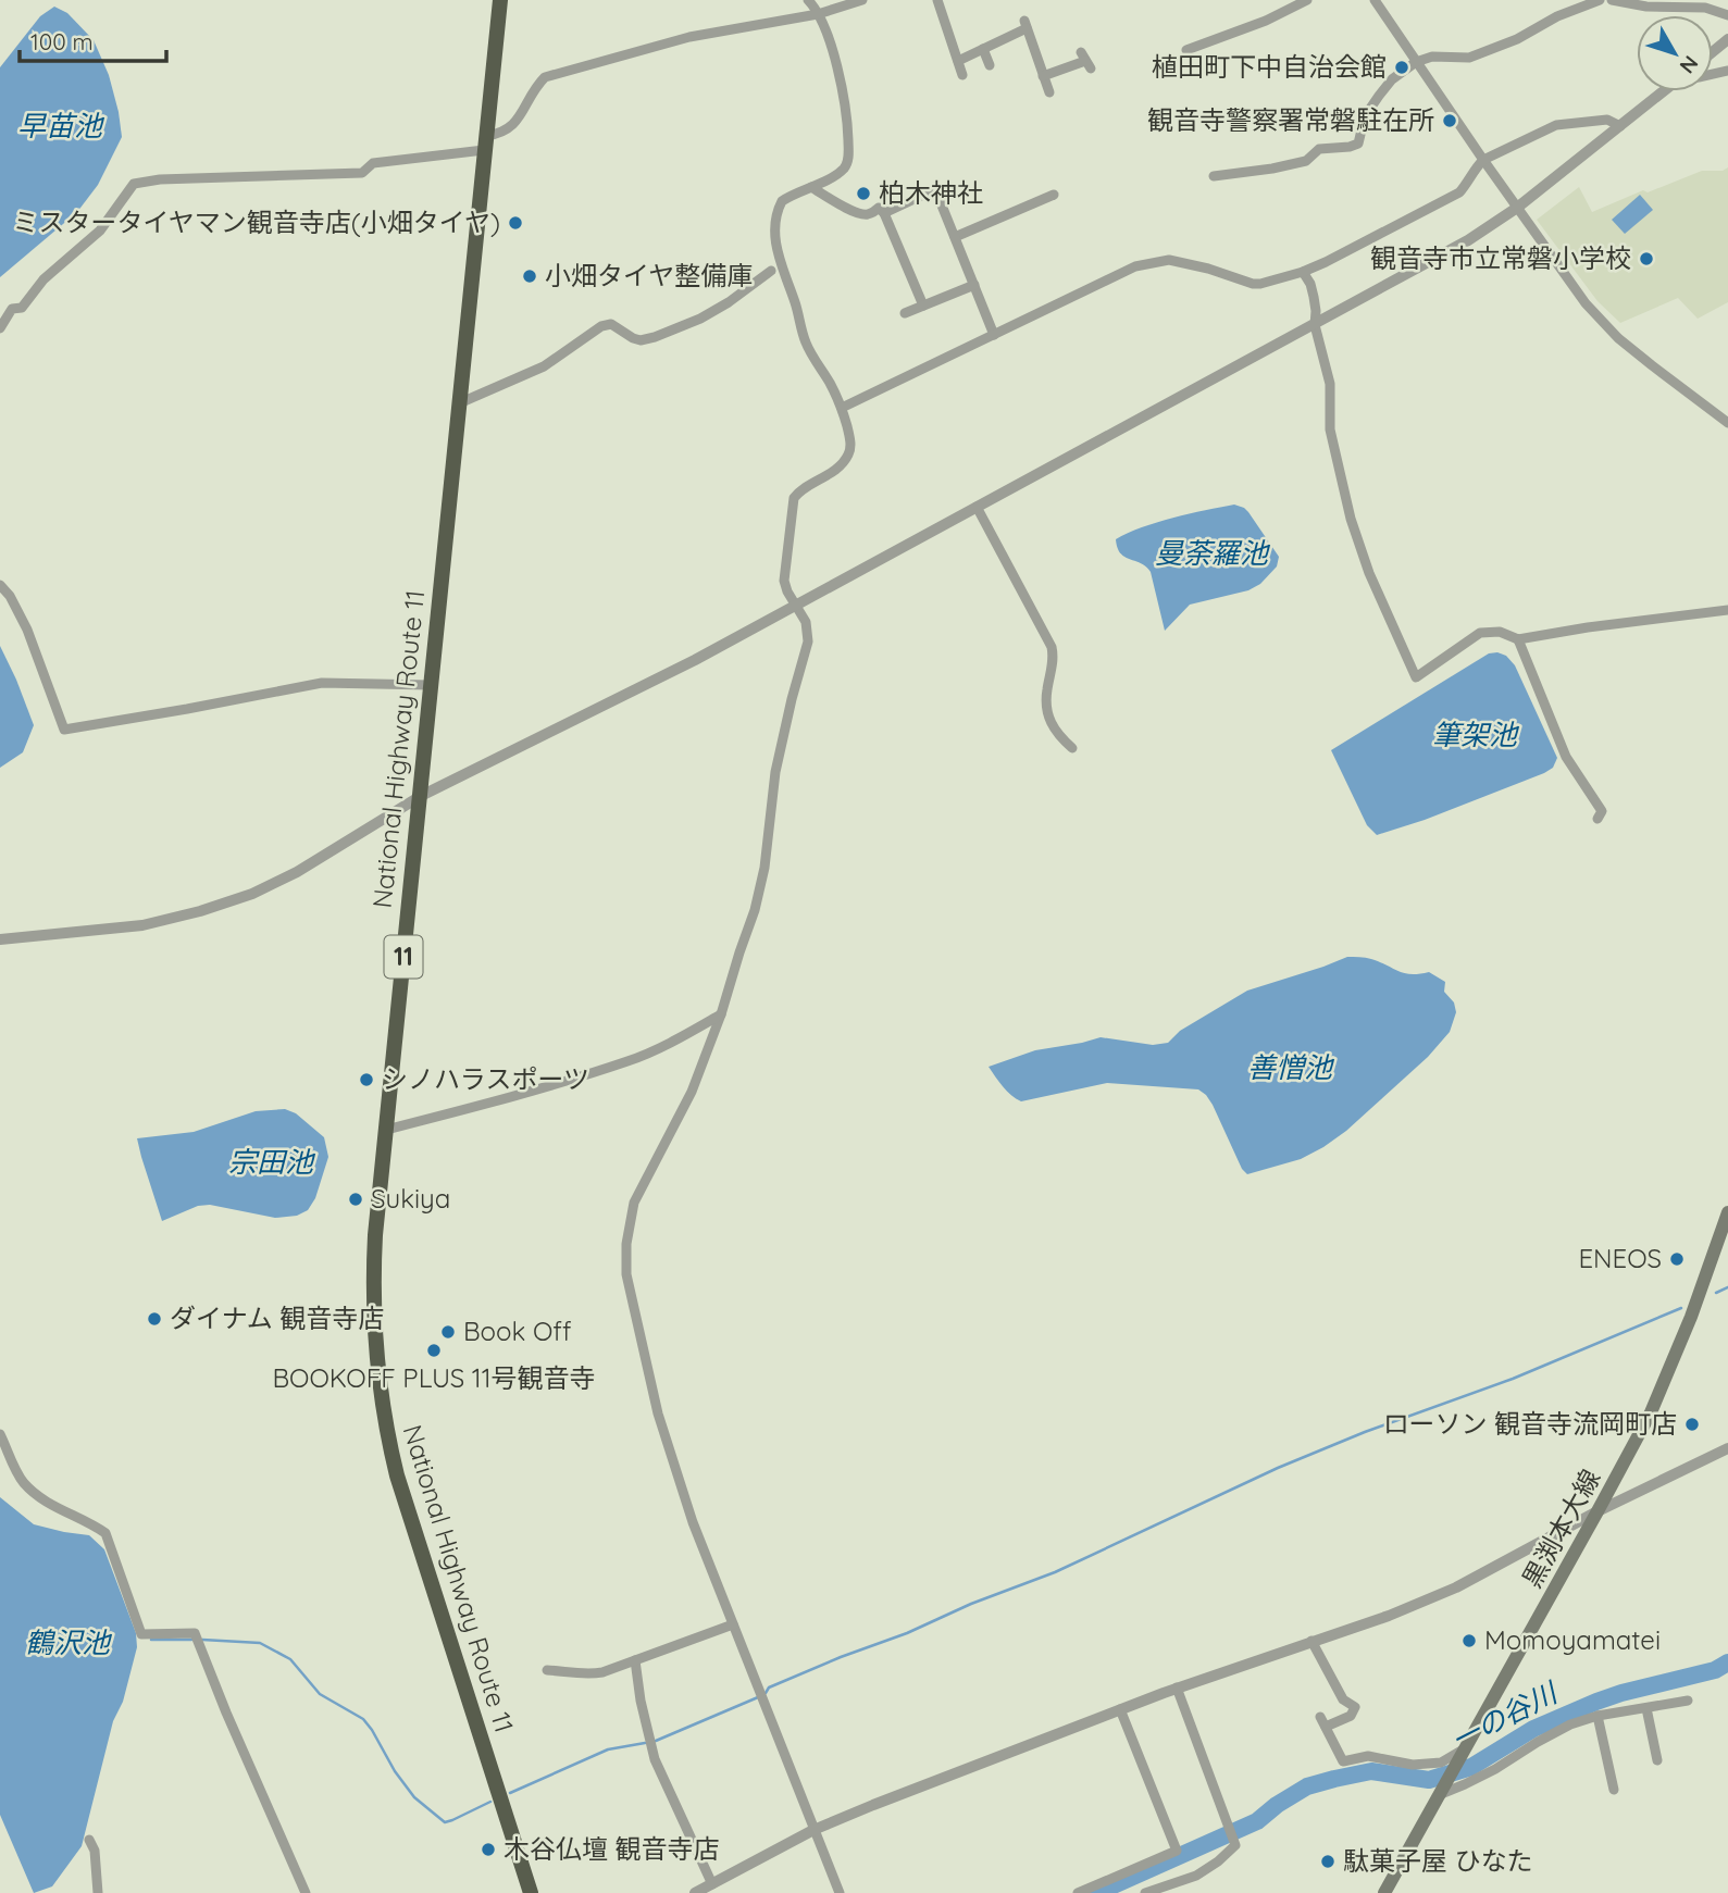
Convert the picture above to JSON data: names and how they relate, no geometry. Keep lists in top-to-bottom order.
{
  "streets": {
    "highway": ["National Highway Route 11", "11"],
    "main road": ["黒渕本大線"]
  },
  "water": [
    "早苗池",
    "曼荼羅池",
    "筆架池",
    "善憎池",
    "宗田池",
    "鶴沢池",
    "一の谷川"
  ],
  "places": [
    "植田町下中自治会館",
    "観音寺警察署常磐駐在所",
    "柏木神社",
    "ミスタータイヤマン観音寺店(小畑タイヤ)",
    "観音寺市立常磐小学校",
    "小畑タイヤ整備庫",
    "シノハラスポーツ",
    "Sukiya",
    "ENEOS",
    "ダイナム 観音寺店",
    "Book Off",
    "BOOKOFF PLUS 11号観音寺",
    "ローソン 観音寺流岡町店",
    "Momoyamatei",
    "木谷仏壇 観音寺店",
    "駄菓子屋 ひなた"
  ],
  "scale_bar": "100 m",
  "north": "bottom right"
}
